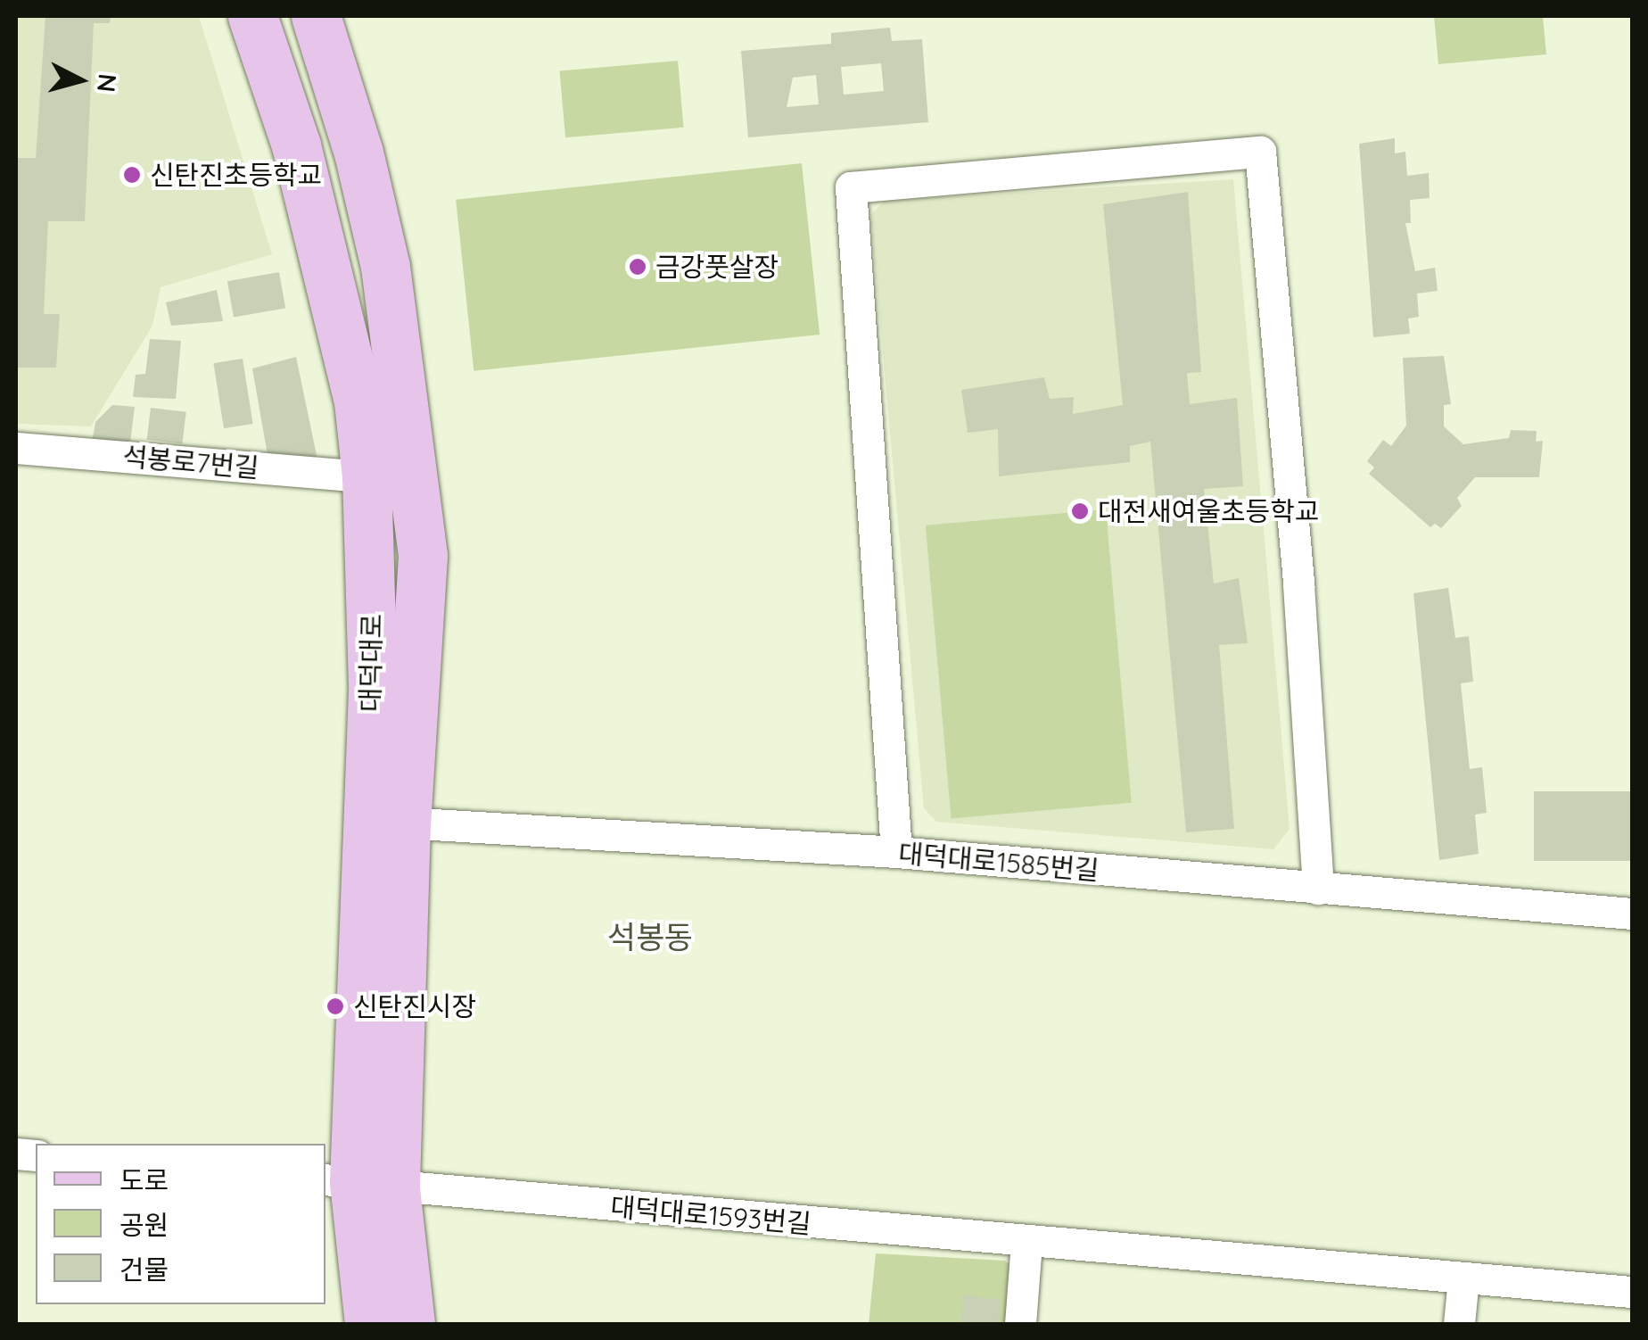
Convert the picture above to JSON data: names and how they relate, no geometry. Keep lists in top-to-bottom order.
{
  "streets": {
    "main road": ["대덕대로"],
    "street": ["석봉로7번길", "대덕대로1585번길", "대덕대로1593번길"]
  },
  "crossings": [
    ["석봉로7번길", "대덕대로"],
    ["대덕대로", "대덕대로1585번길"],
    ["대덕대로", "대덕대로1593번길"]
  ],
  "districts": ["석봉동"],
  "places": [
    "신탄진초등학교",
    "금강풋살장",
    "대전새여울초등학교",
    "신탄진시장"
  ],
  "legend": ["도로", "공원", "건물"],
  "north": "right"
}
